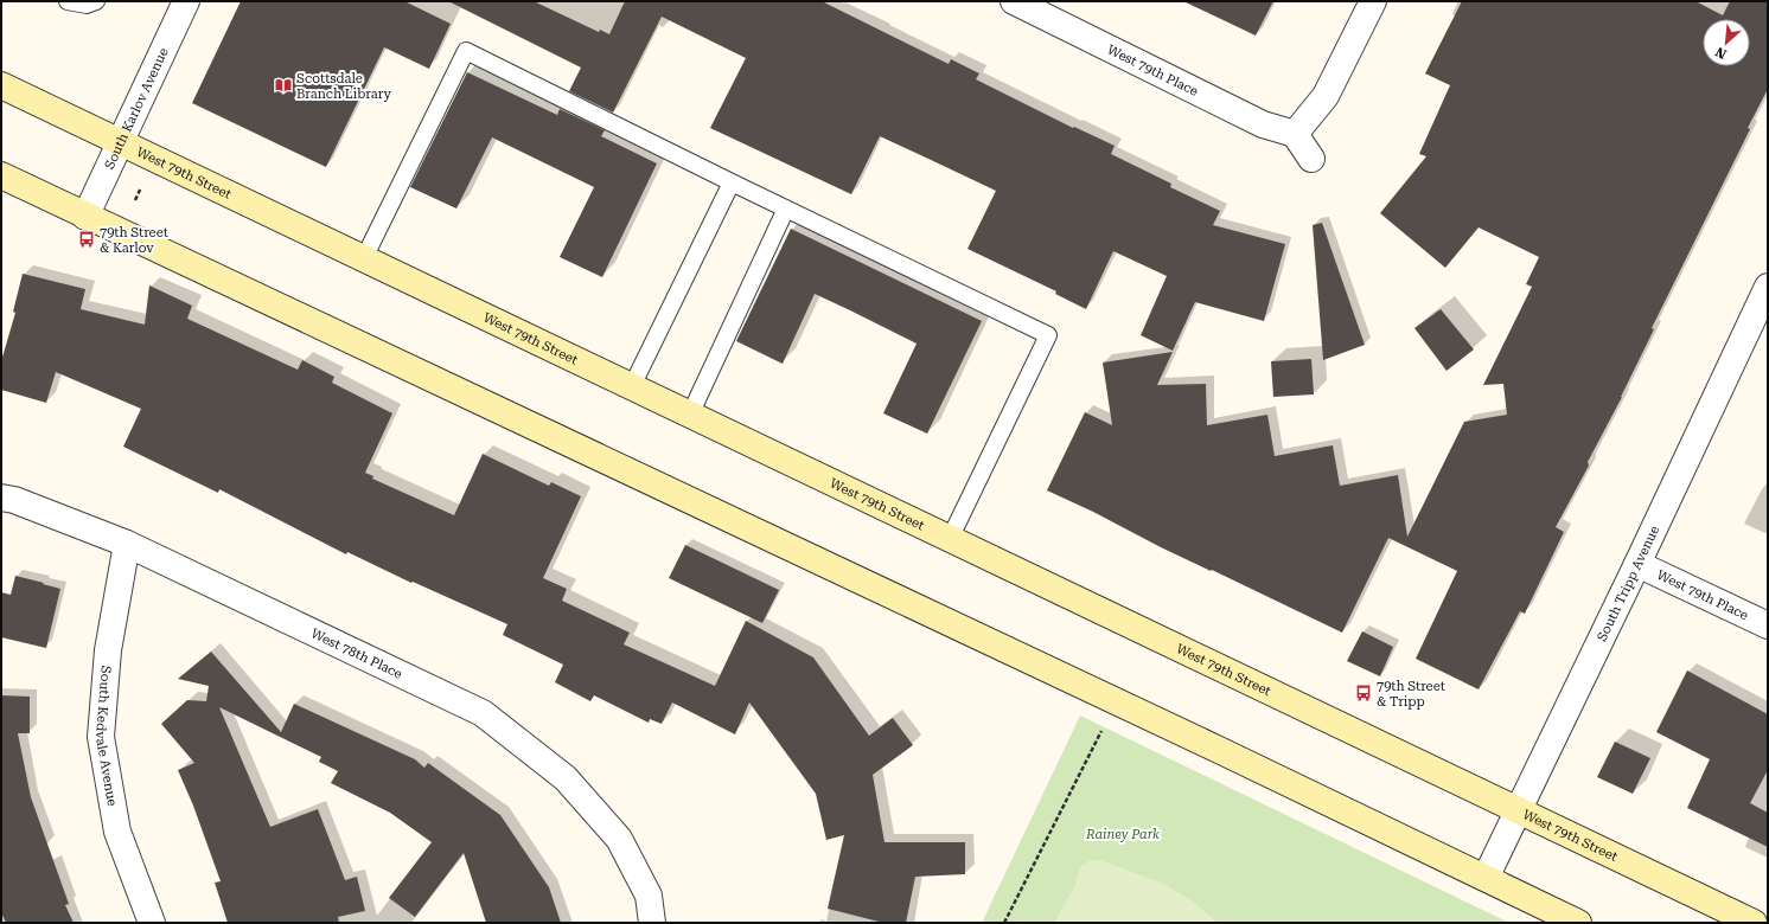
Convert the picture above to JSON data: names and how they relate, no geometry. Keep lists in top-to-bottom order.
{
  "streets": {
    "main road": ["West 79th Street"],
    "street": [
      "West 79th Place",
      "South Karlov Avenue",
      "South Tripp Avenue",
      "West 78th Place",
      "South Kedvale Avenue"
    ]
  },
  "crossings": [
    ["West 79th Place", "South Tripp Avenue"],
    ["South Karlov Avenue", "West 79th Street"],
    ["West 79th Street", "South Tripp Avenue"],
    ["West 78th Place", "South Kedvale Avenue"]
  ],
  "parks": ["Rainey Park"],
  "places": {
    "library": ["Scottsdale Branch Library"],
    "bus stop": ["79th Street & Karlov", "79th Street & Tripp"]
  },
  "north": "bottom left"
}
